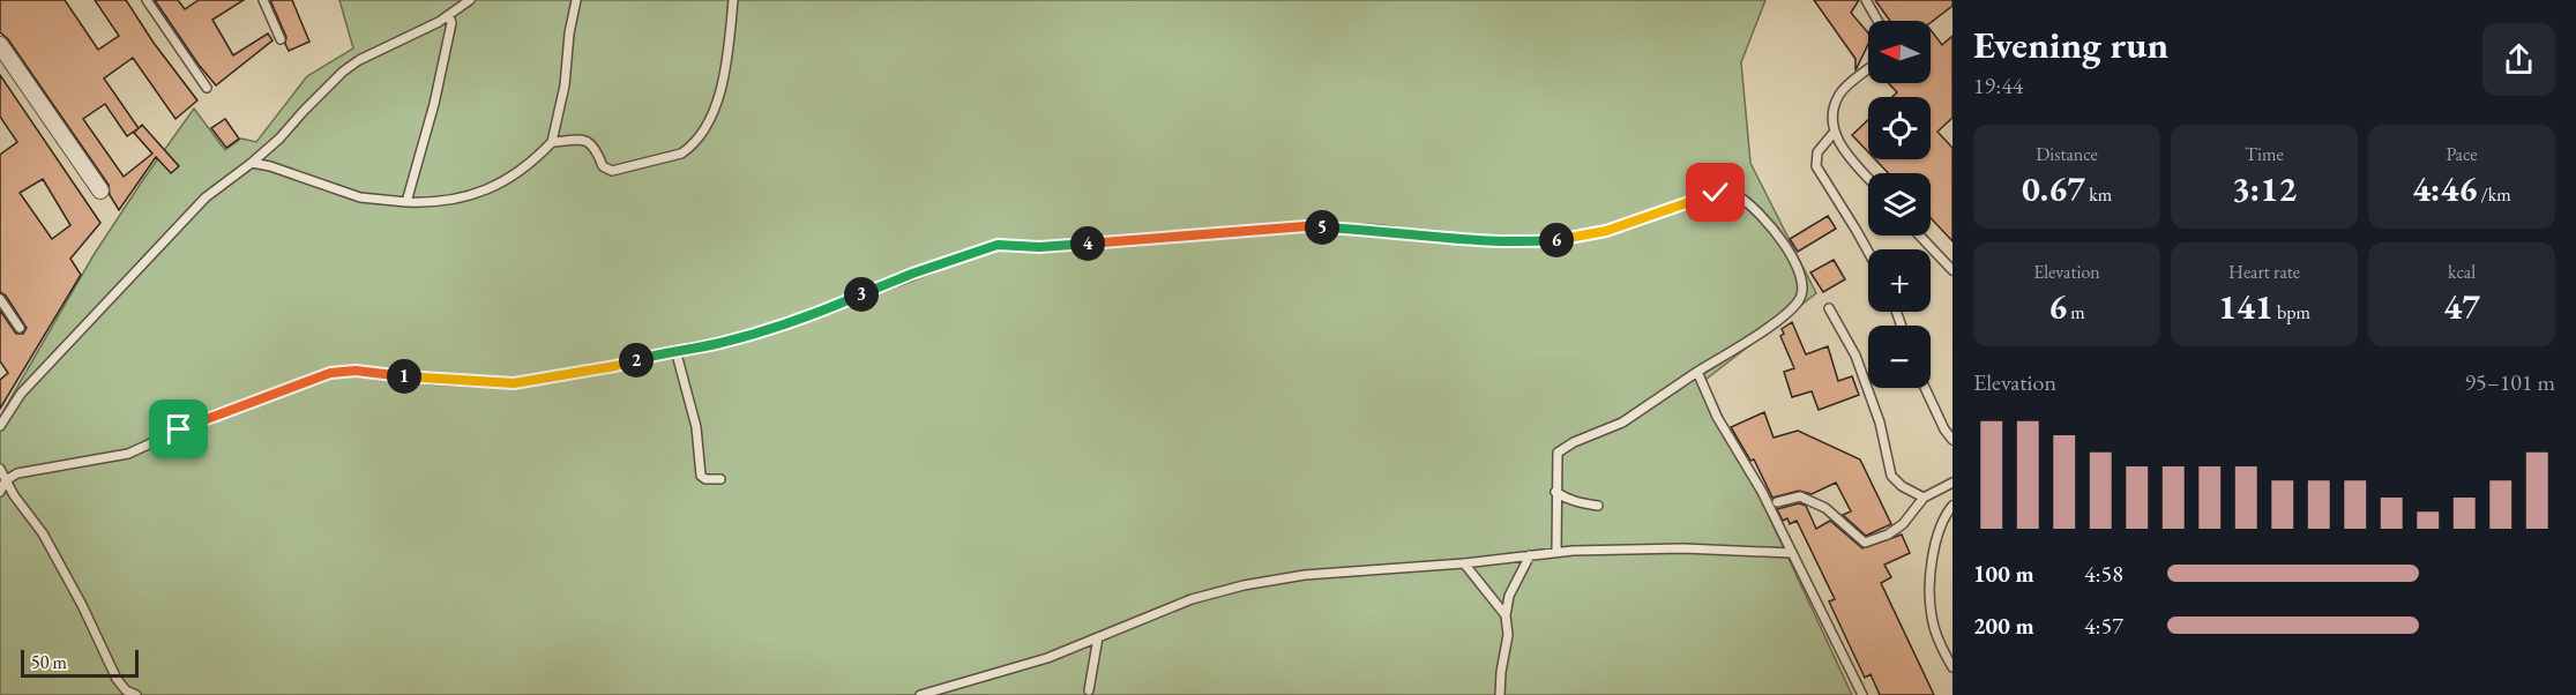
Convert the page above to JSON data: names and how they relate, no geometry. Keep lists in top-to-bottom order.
{
  "scale_bar": "50 m",
  "north": "left",
  "page": {
    "heading": ["Evening run", "19:44"],
    "map_buttons": ["+", "−"],
    "stats": [
      ["Distance", "0.67 km"],
      ["Time", "3:12"],
      ["Pace", "4:46 /km"],
      ["Elevation", "6 m"],
      ["Heart rate", "141 bpm"],
      ["kcal", "47"]
    ],
    "pins": [
      "5",
      "6",
      "4",
      "3",
      "2",
      "1"
    ],
    "chart": ["Elevation", "95–101 m"],
    "list": [
      {
        "name": "100 m",
        "note": "4:58"
      },
      {
        "name": "200 m",
        "note": "4:57"
      }
    ],
    "scale": "50 m"
  }
}
